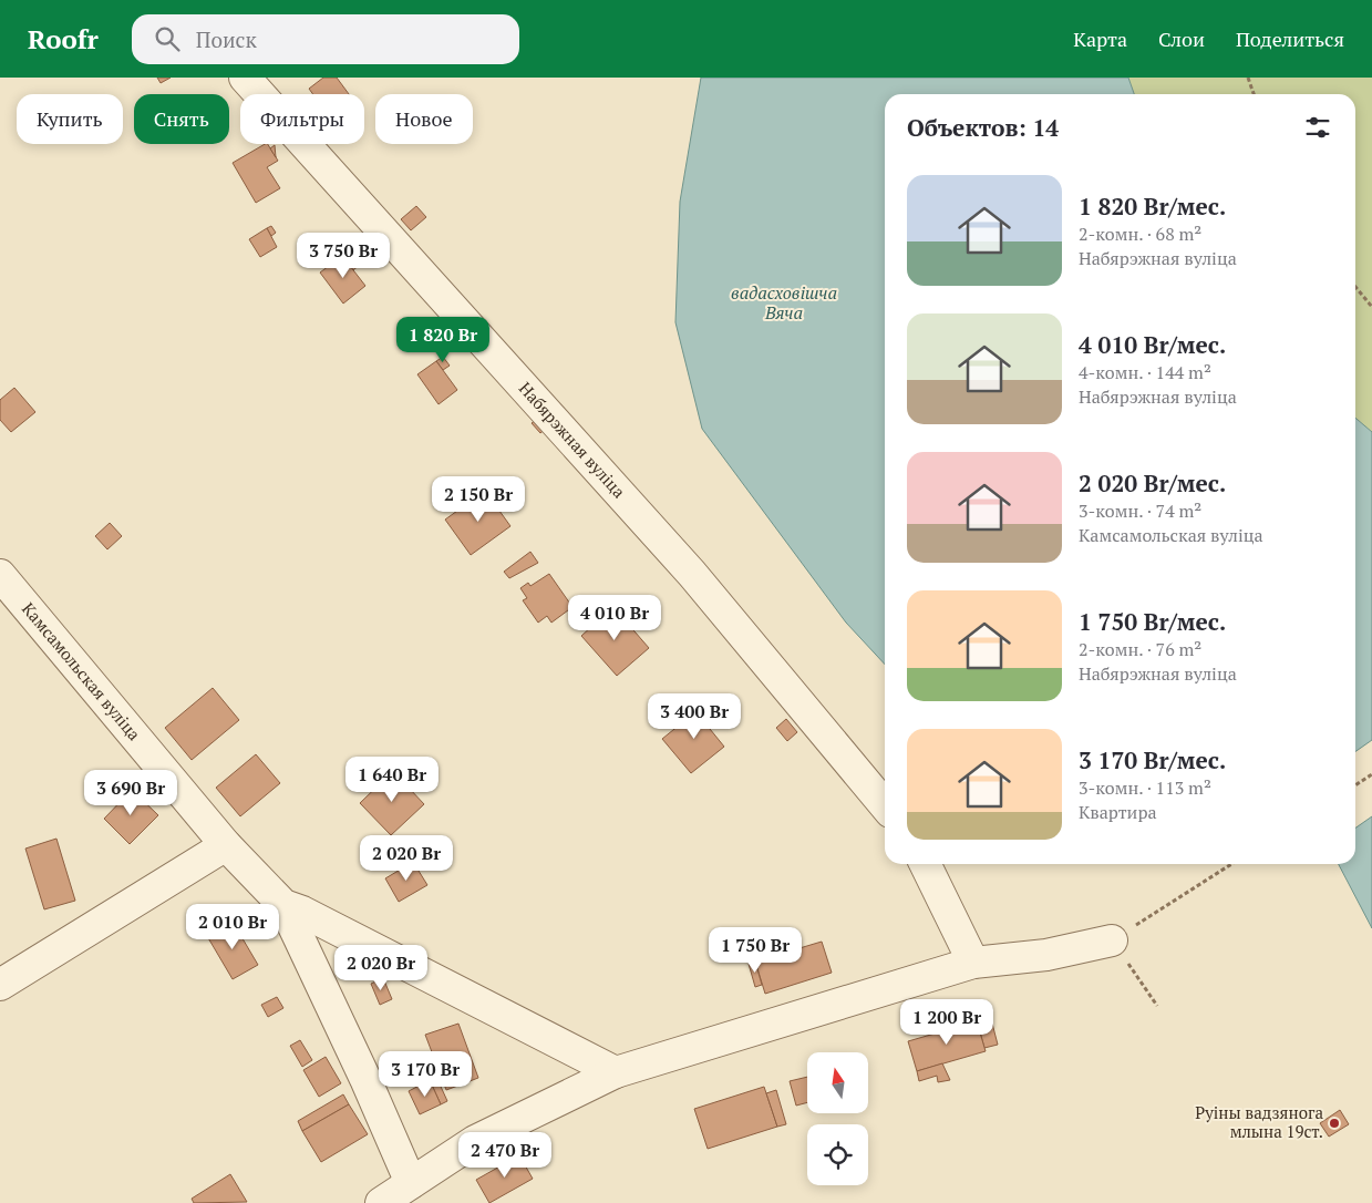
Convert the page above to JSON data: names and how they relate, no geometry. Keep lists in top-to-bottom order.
{
  "streets": {
    "street": ["Набярэжная вуліца", "Камсамольская вуліца"]
  },
  "water": ["вадасховішча Вяча"],
  "places": ["Руіны вадзянога млына 19ст."],
  "north": "top",
  "page": {
    "header": "Roofr",
    "search": "Поиск",
    "nav": ["Карта", "Слои", "Поделиться"],
    "chip": [
      "Купить",
      "Снять",
      "Фильтры",
      "Новое"
    ],
    "heading": "Объектов: 14",
    "list": [
      {
        "name": "1 820 Br/мес.",
        "note": "2-комн. · 68 m² · Набярэжная вуліца"
      },
      {
        "name": "4 010 Br/мес.",
        "note": "4-комн. · 144 m² · Набярэжная вуліца"
      },
      {
        "name": "2 020 Br/мес.",
        "note": "3-комн. · 74 m² · Камсамольская вуліца"
      },
      {
        "name": "1 750 Br/мес.",
        "note": "2-комн. · 76 m² · Набярэжная вуліца"
      },
      {
        "name": "3 170 Br/мес.",
        "note": "3-комн. · 113 m² · Квартира"
      }
    ],
    "price": [
      "3 750 Br",
      "1 820 Br",
      "2 150 Br",
      "4 010 Br",
      "3 400 Br",
      "1 640 Br",
      "3 690 Br",
      "2 020 Br",
      "2 010 Br",
      "1 750 Br",
      "2 020 Br",
      "1 200 Br",
      "3 170 Br",
      "2 470 Br"
    ]
  }
}
